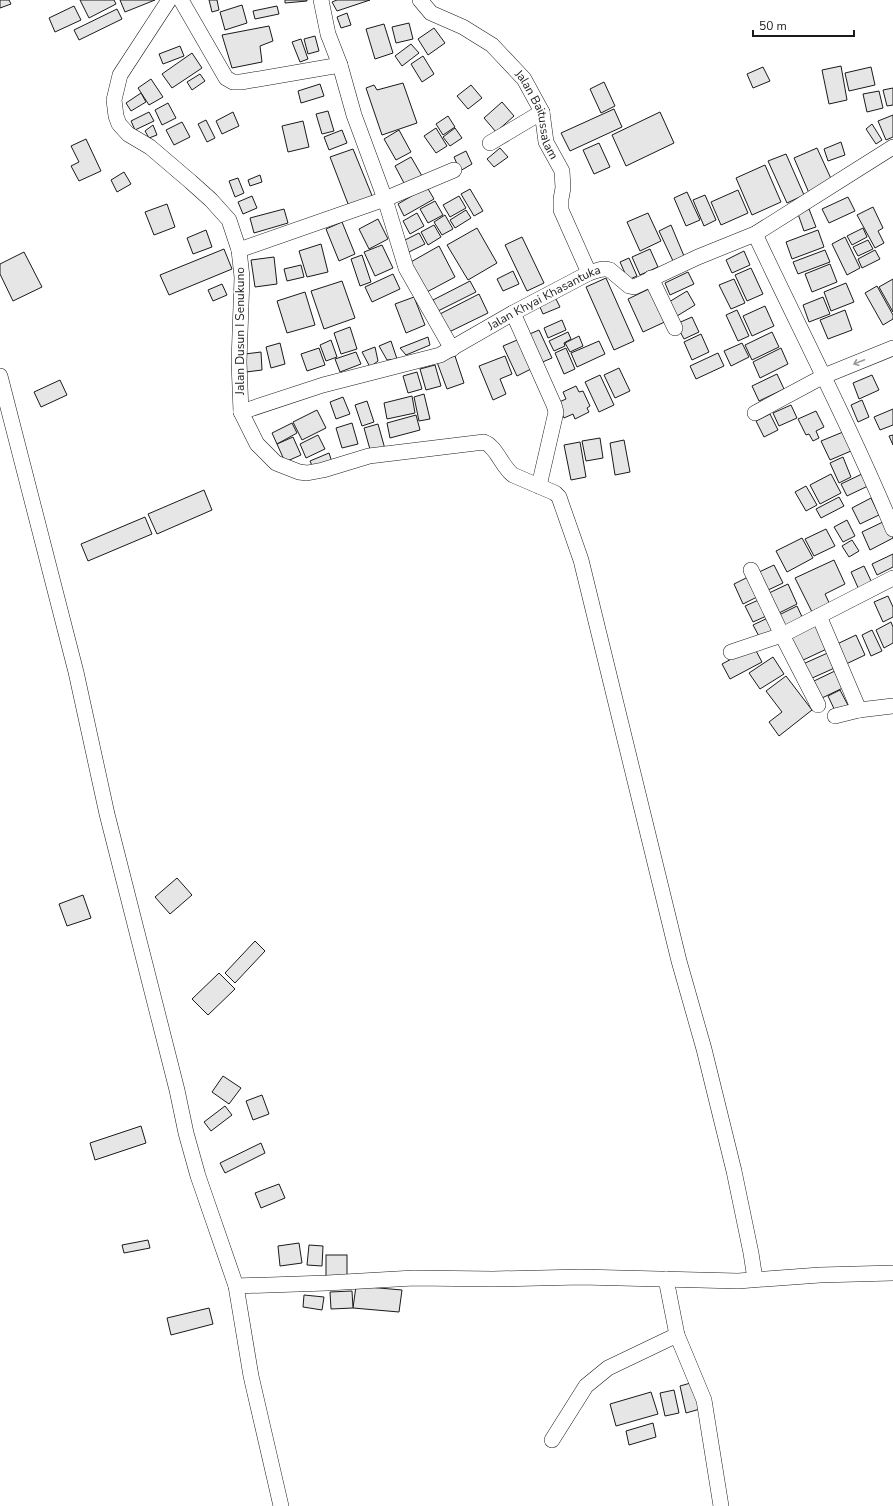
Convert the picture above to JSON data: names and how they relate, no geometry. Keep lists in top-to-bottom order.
{
  "streets": {
    "street": ["Jalan Baitussalam", "Jalan Khyai Khasantuka", "Jalan Dusun I Senukuno"]
  },
  "crossings": [
    ["Jalan Baitussalam", "Jalan Khyai Khasantuka"],
    ["Jalan Khyai Khasantuka", "Jalan Dusun I Senukuno"]
  ],
  "scale_bar": "50 m"
}
